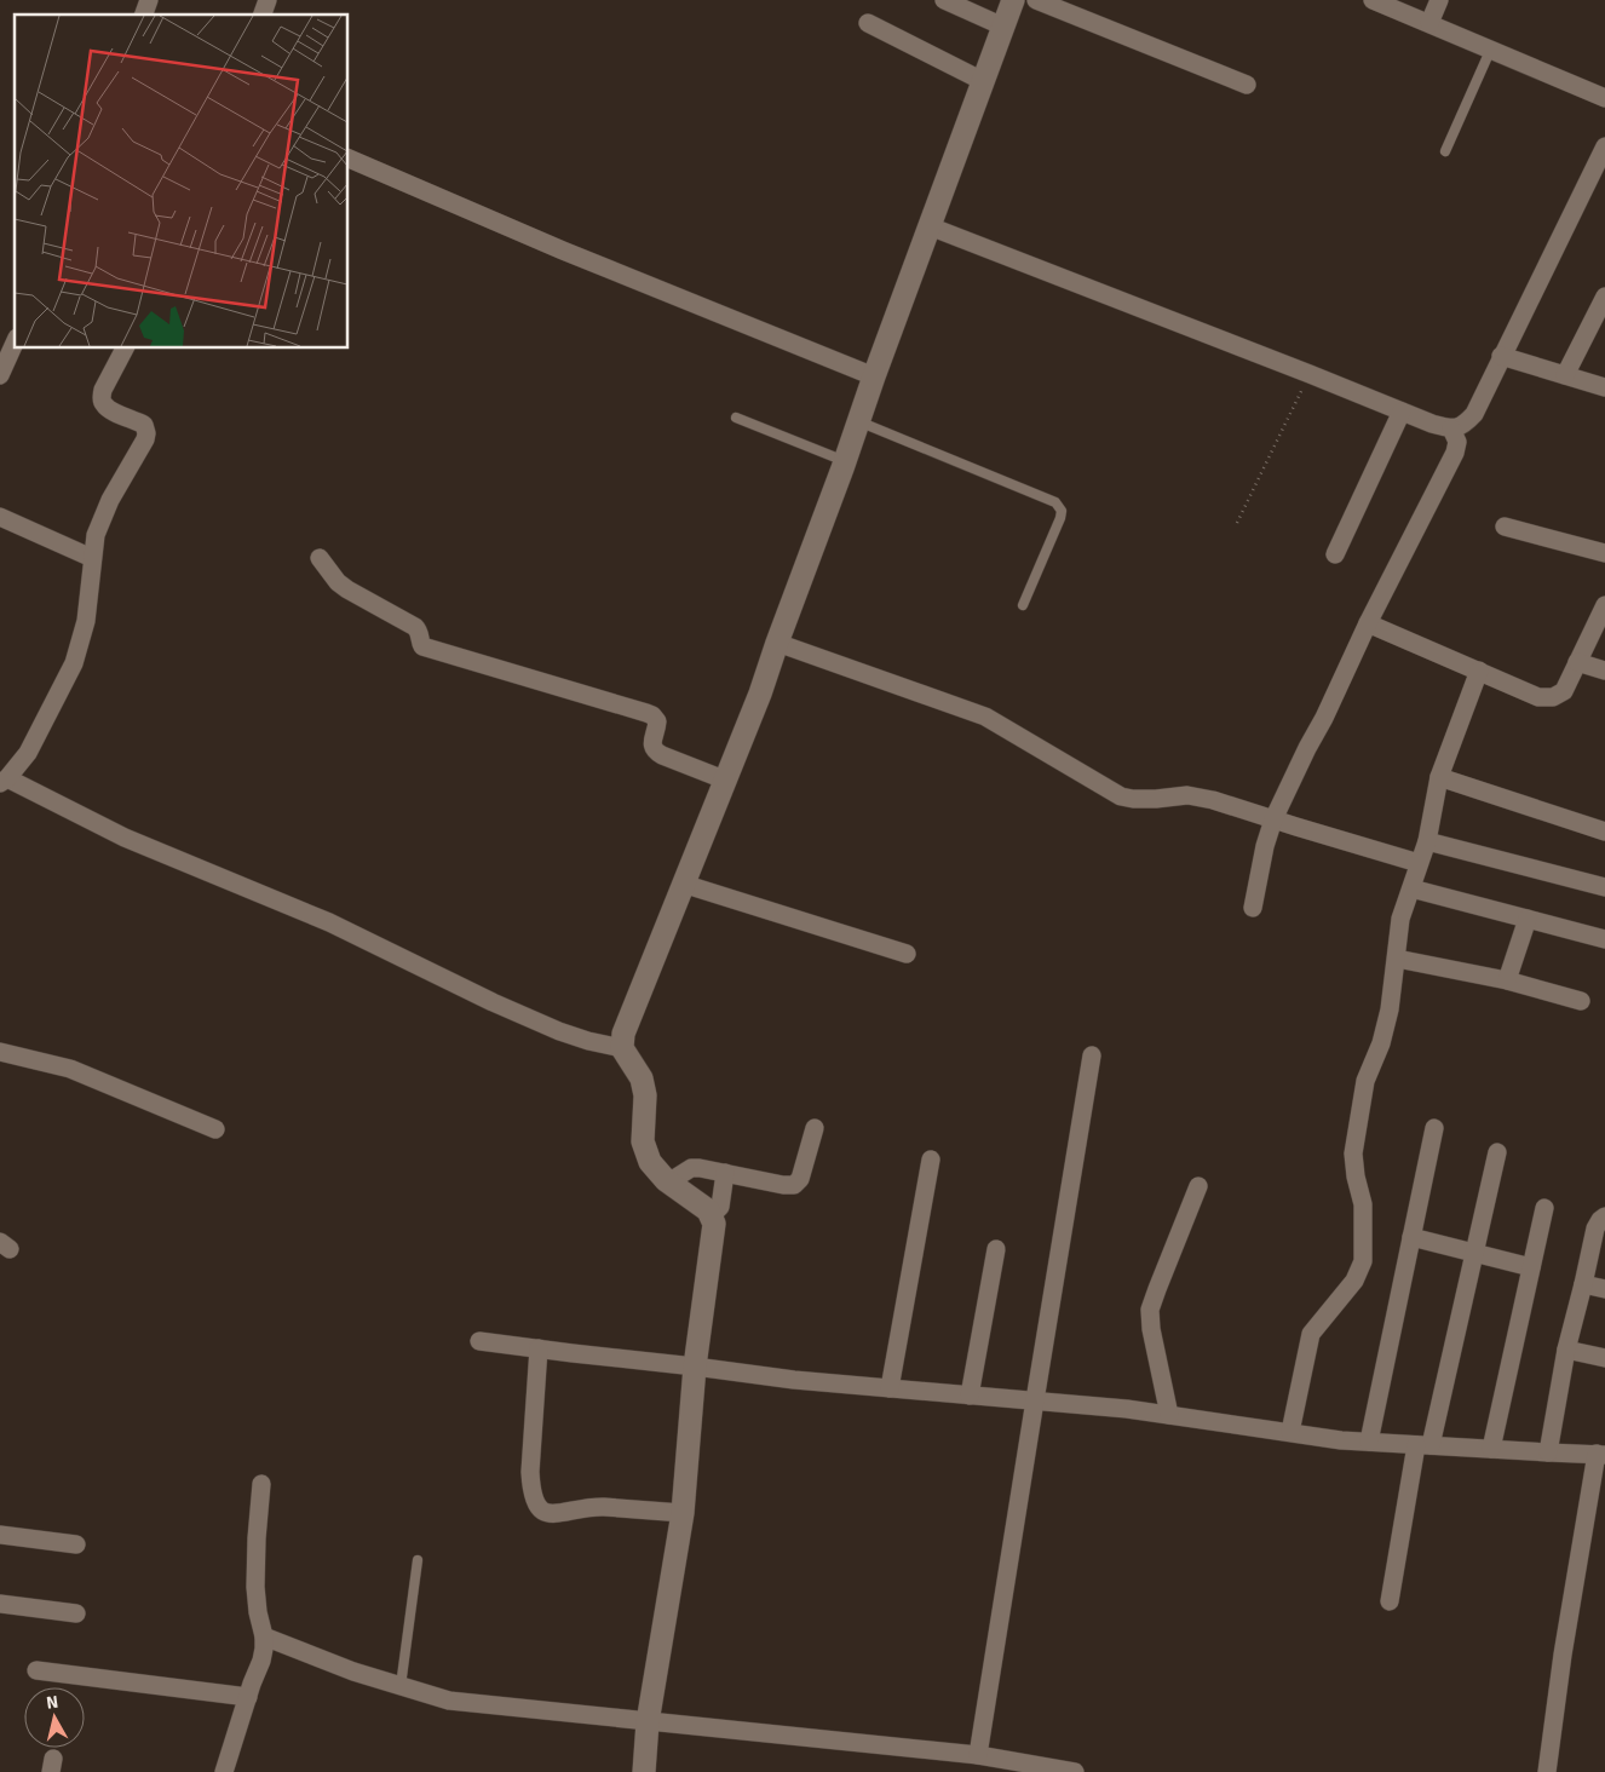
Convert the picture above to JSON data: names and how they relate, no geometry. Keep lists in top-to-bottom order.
{
  "north": "top"
}
